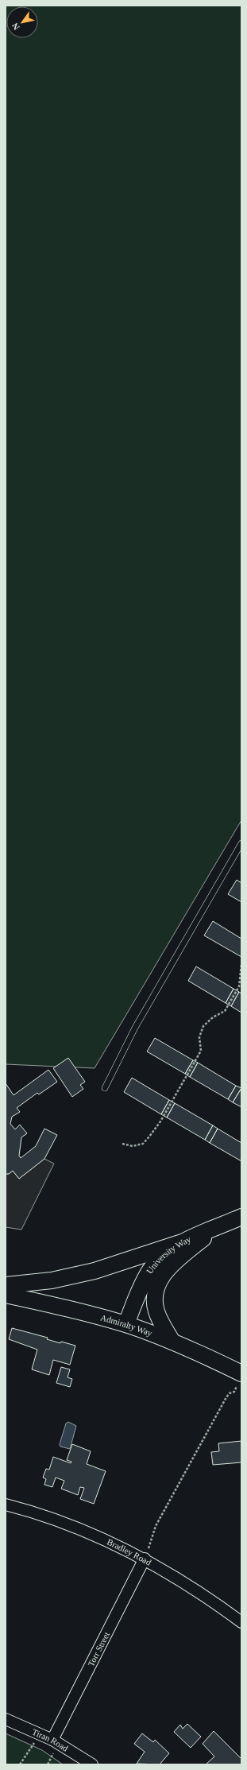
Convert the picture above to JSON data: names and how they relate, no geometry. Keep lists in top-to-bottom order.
{
  "streets": {
    "main road": ["University Way", "Admiralty Way"],
    "street": ["Bradley Road", "Torr Street", "Tiran Road"]
  },
  "crossings": [
    ["University Way", "Admiralty Way"],
    ["Bradley Road", "Torr Street"],
    ["Torr Street", "Tiran Road"]
  ],
  "north": "bottom left"
}
